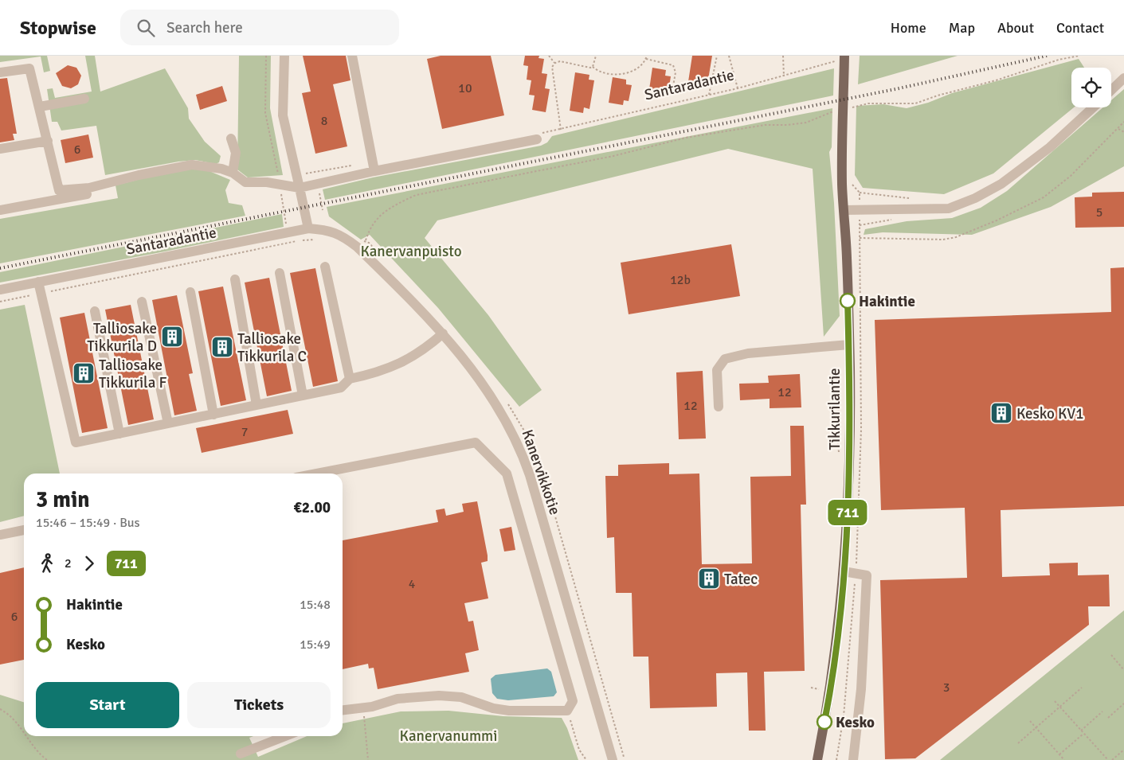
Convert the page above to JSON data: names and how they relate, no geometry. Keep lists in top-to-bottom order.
{
  "streets": {
    "main road": ["Tikkurilantie"],
    "street": ["Santaradantie", "Kanervikkotie"]
  },
  "crossings": [
    ["Santaradantie", "Tikkurilantie"],
    ["Santaradantie", "Kanervikkotie"]
  ],
  "parks": ["Kanervanpuisto", "Kanervanummi"],
  "places": {
    "other": ["Hakintie", "Kesko"],
    "building": [
      "Talliosake Tikkurila D",
      "Talliosake Tikkurila C",
      "Talliosake Tikkurila F",
      "Kesko KV1",
      "Tatec"
    ]
  },
  "lines": ["bus line 711"],
  "house_numbers": [
    "10",
    "8",
    "6",
    "5",
    "12b",
    "12",
    "12",
    "7",
    "4",
    "6",
    "3"
  ],
  "page": {
    "header": "Stopwise",
    "search": "Search here",
    "nav": [
      "Home",
      "Map",
      "About",
      "Contact"
    ],
    "on_map": "711",
    "heading": ["3 min", "15:46 – 15:49 · Bus", "€2.00"],
    "legs": ["2", "711"],
    "list": [
      {
        "name": "Hakintie",
        "value": "15:48"
      },
      {
        "name": "Kesko",
        "value": "15:49"
      }
    ],
    "buttons": ["Start", "Tickets"]
  }
}
